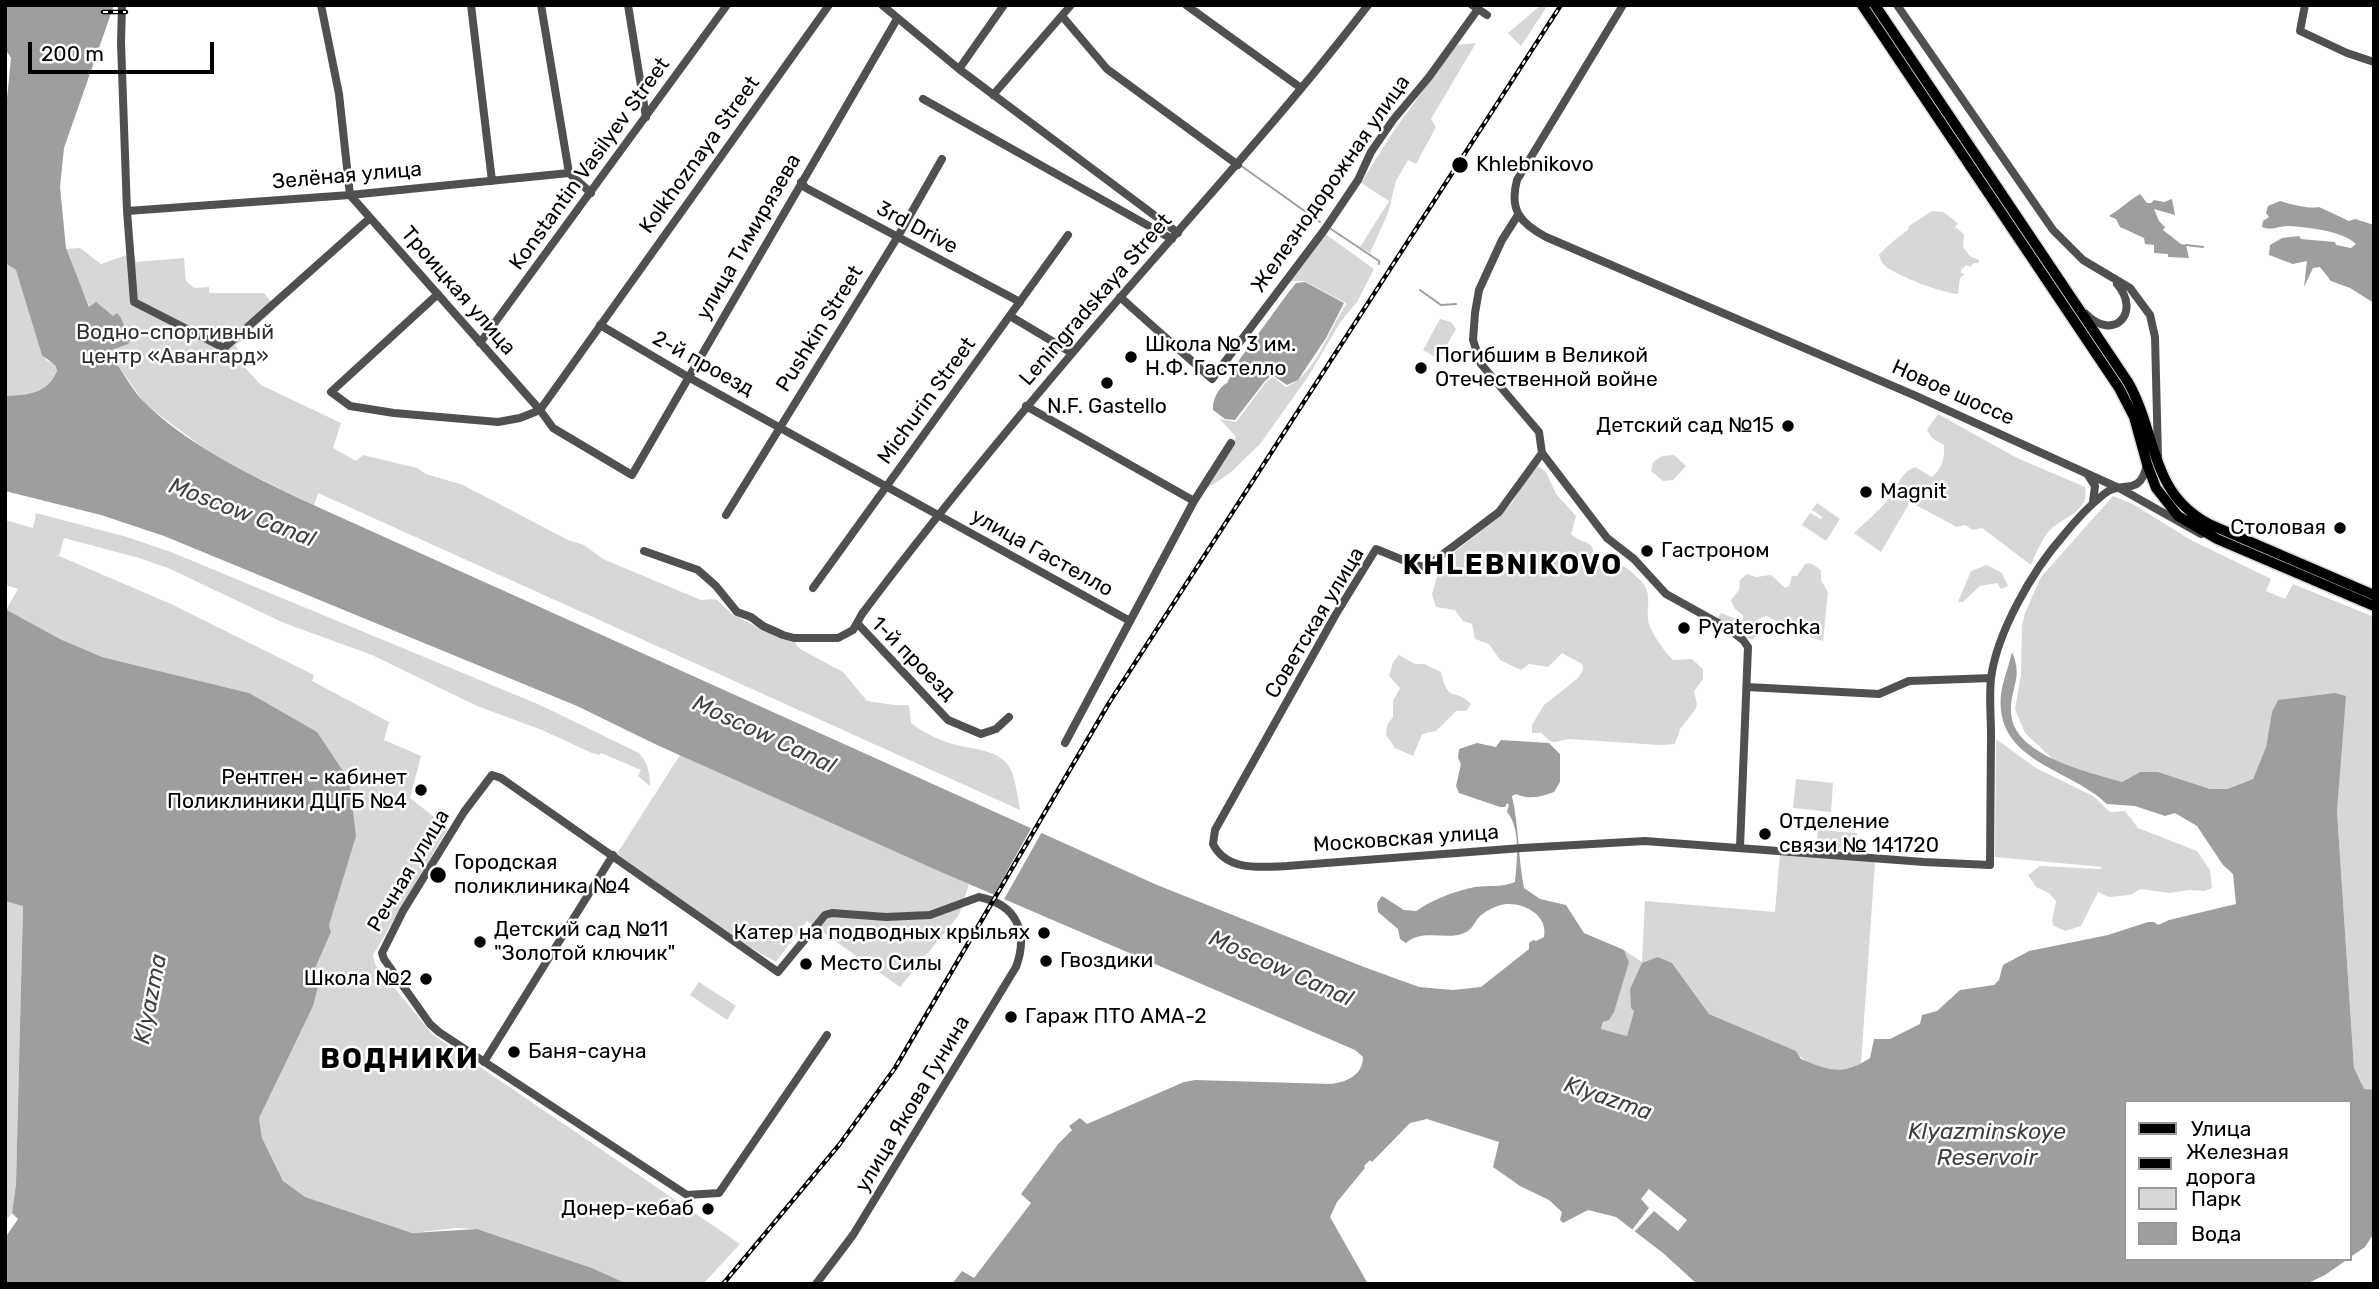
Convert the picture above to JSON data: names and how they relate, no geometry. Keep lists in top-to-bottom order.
{
  "streets": {
    "main road": ["Новое шоссе"],
    "street": [
      "Kolkhoznaya Street",
      "Konstantin Vasilyev Street",
      "Зелёная улица",
      "Железнодорожная улица",
      "3rd Drive",
      "улица Тимирязева",
      "Троицкая улица",
      "Leningradskaya Street",
      "Pushkin Street",
      "2-й проезд",
      "Michurin Street",
      "улица Гастелло",
      "Советская улица",
      "1-й проезд",
      "Московская улица",
      "Речная улица",
      "улица Якова Гунина"
    ]
  },
  "crossings": [
    ["Kolkhoznaya Street", "улица Тимирязева"],
    ["Kolkhoznaya Street", "Троицкая улица"],
    ["Kolkhoznaya Street", "2-й проезд"],
    ["Konstantin Vasilyev Street", "Троицкая улица"],
    ["Зелёная улица", "Троицкая улица"],
    ["Железнодорожная улица", "Leningradskaya Street"],
    ["3rd Drive", "улица Тимирязева"],
    ["3rd Drive", "Pushkin Street"],
    ["3rd Drive", "Michurin Street"],
    ["улица Тимирязева", "Троицкая улица"],
    ["улица Тимирязева", "2-й проезд"],
    ["Leningradskaya Street", "2-й проезд"],
    ["Leningradskaya Street", "улица Гастелло"],
    ["Leningradskaya Street", "1-й проезд"],
    ["Pushkin Street", "2-й проезд"],
    ["2-й проезд", "Michurin Street"],
    ["2-й проезд", "улица Гастелло"],
    ["Советская улица", "Московская улица"],
    ["Речная улица", "улица Якова Гунина"]
  ],
  "districts": ["KHLEBNIKOVO", "ВОДНИКИ"],
  "water": ["Moscow Canal", "Klyazma", "Klyazminskoye Reservoir"],
  "parks": ["Водно-спортивный центр «Авангард»"],
  "places": [
    "Khlebnikovo",
    "Школа № 3 им. Н.Ф. Гастелло",
    "Погибшим в Великой Отечественной войне",
    "N.F. Gastello",
    "Детский сад №15",
    "Magnit",
    "Столовая",
    "Гастроном",
    "Pyaterochka",
    "Рентген - кабинет Поликлиники ДЦГБ №4",
    "Отделение связи № 141720",
    "Городская поликлиника №4",
    "Катер на подводных крыльях",
    "Детский сад №11 \"Золотой ключик\"",
    "Гвоздики",
    "Место Силы",
    "Школа №2",
    "Гараж ПТО АМА-2",
    "Баня-сауна",
    "Донер-кебаб"
  ],
  "legend": [
    "Улица",
    "Железная дорога",
    "Парк",
    "Вода"
  ],
  "scale_bar": "200 m"
}
